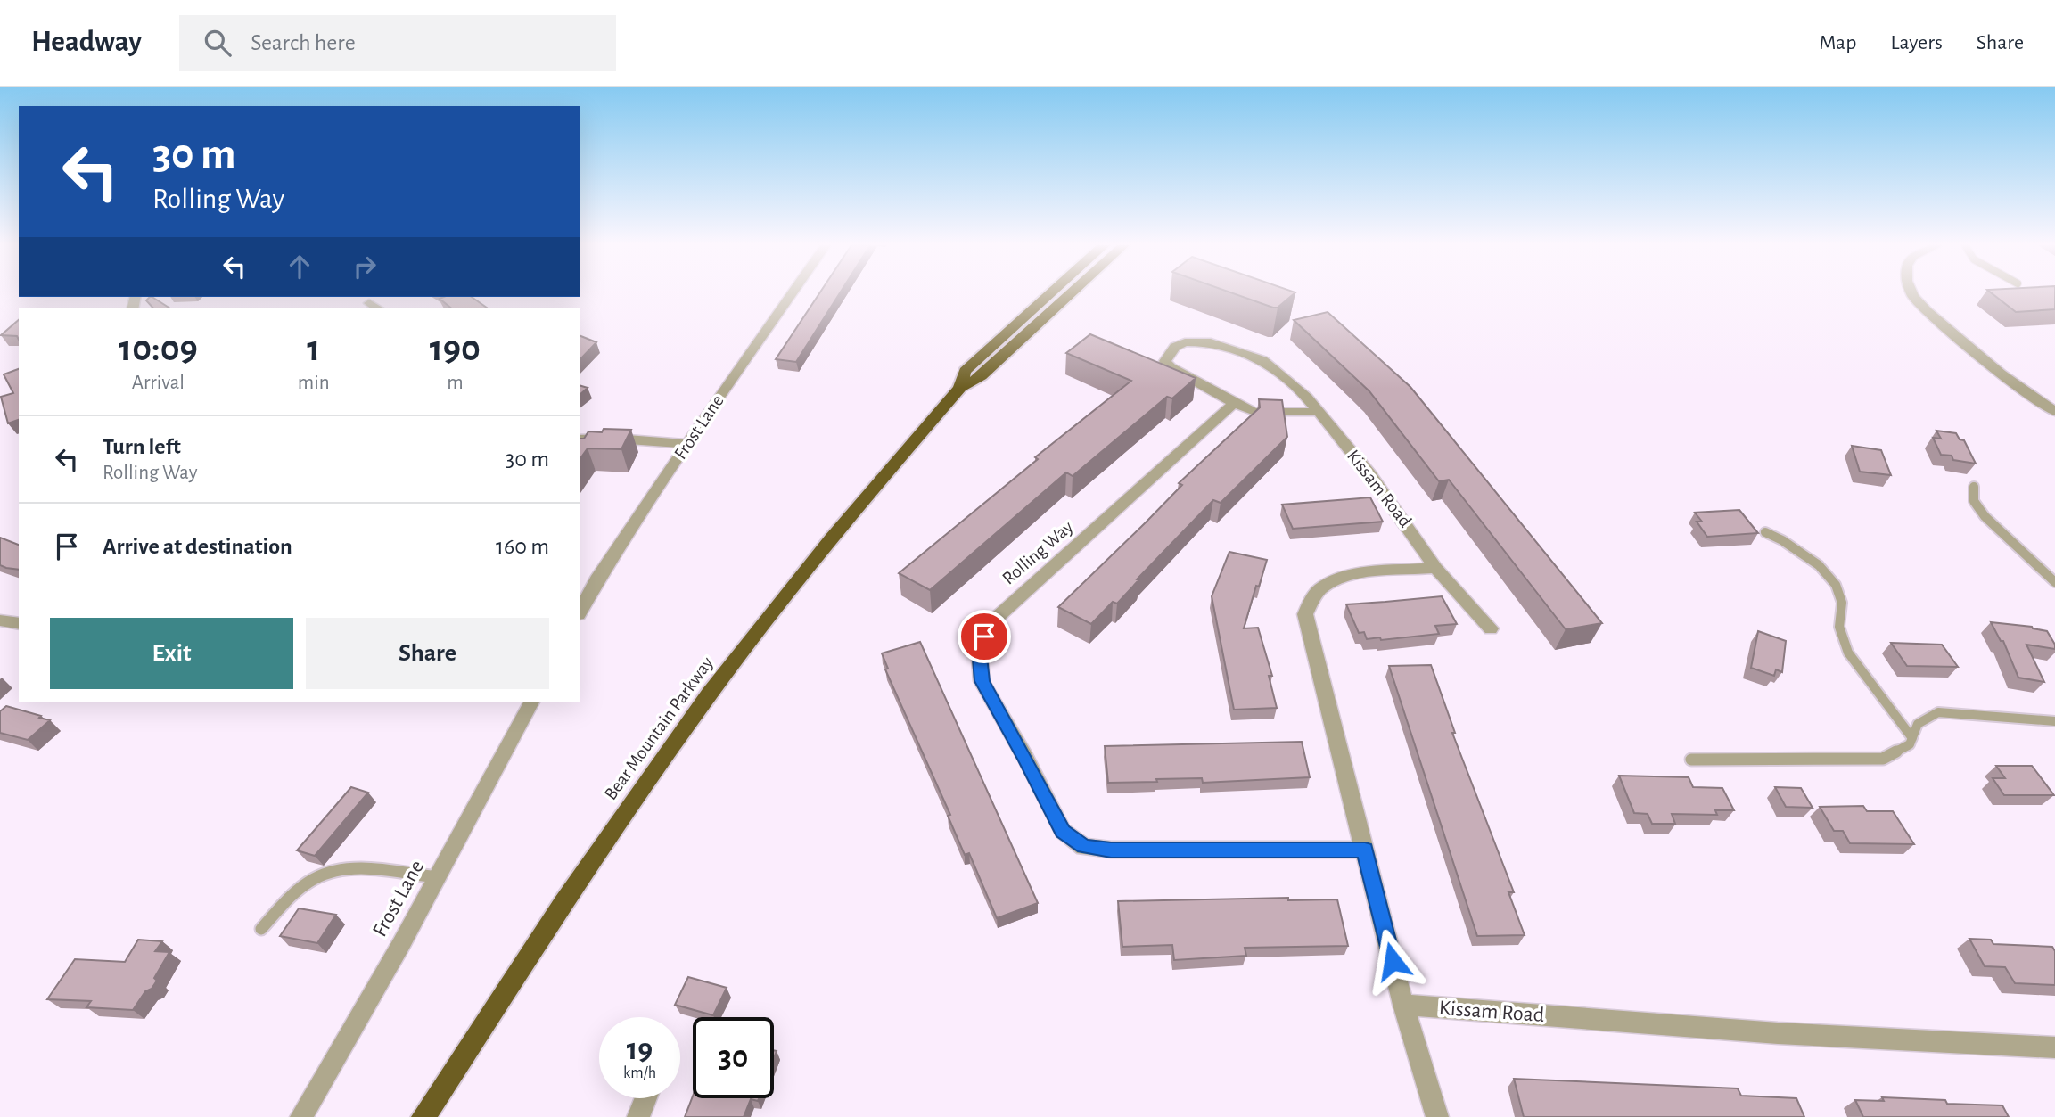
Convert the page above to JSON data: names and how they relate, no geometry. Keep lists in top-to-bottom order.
{
  "streets": {
    "highway": ["Bear Mountain Parkway"],
    "street": ["Frost Lane", "Kissam Road", "Rolling Way"]
  },
  "crossings": [
    ["Kissam Road", "Rolling Way"]
  ],
  "page": {
    "header": "Headway",
    "search": "Search here",
    "nav": ["Map", "Layers", "Share"],
    "turn": ["30 m", "Rolling Way"],
    "eta": [
      "10:09",
      "Arrival",
      "1",
      "min",
      "190",
      "m"
    ],
    "list": [
      {
        "name": "Turn left",
        "note": "Rolling Way",
        "value": "30 m"
      },
      {
        "name": "Arrive at destination",
        "value": "160 m"
      }
    ],
    "buttons": ["Exit", "Share"],
    "speed": "19 km/h",
    "limit": "30"
  }
}
